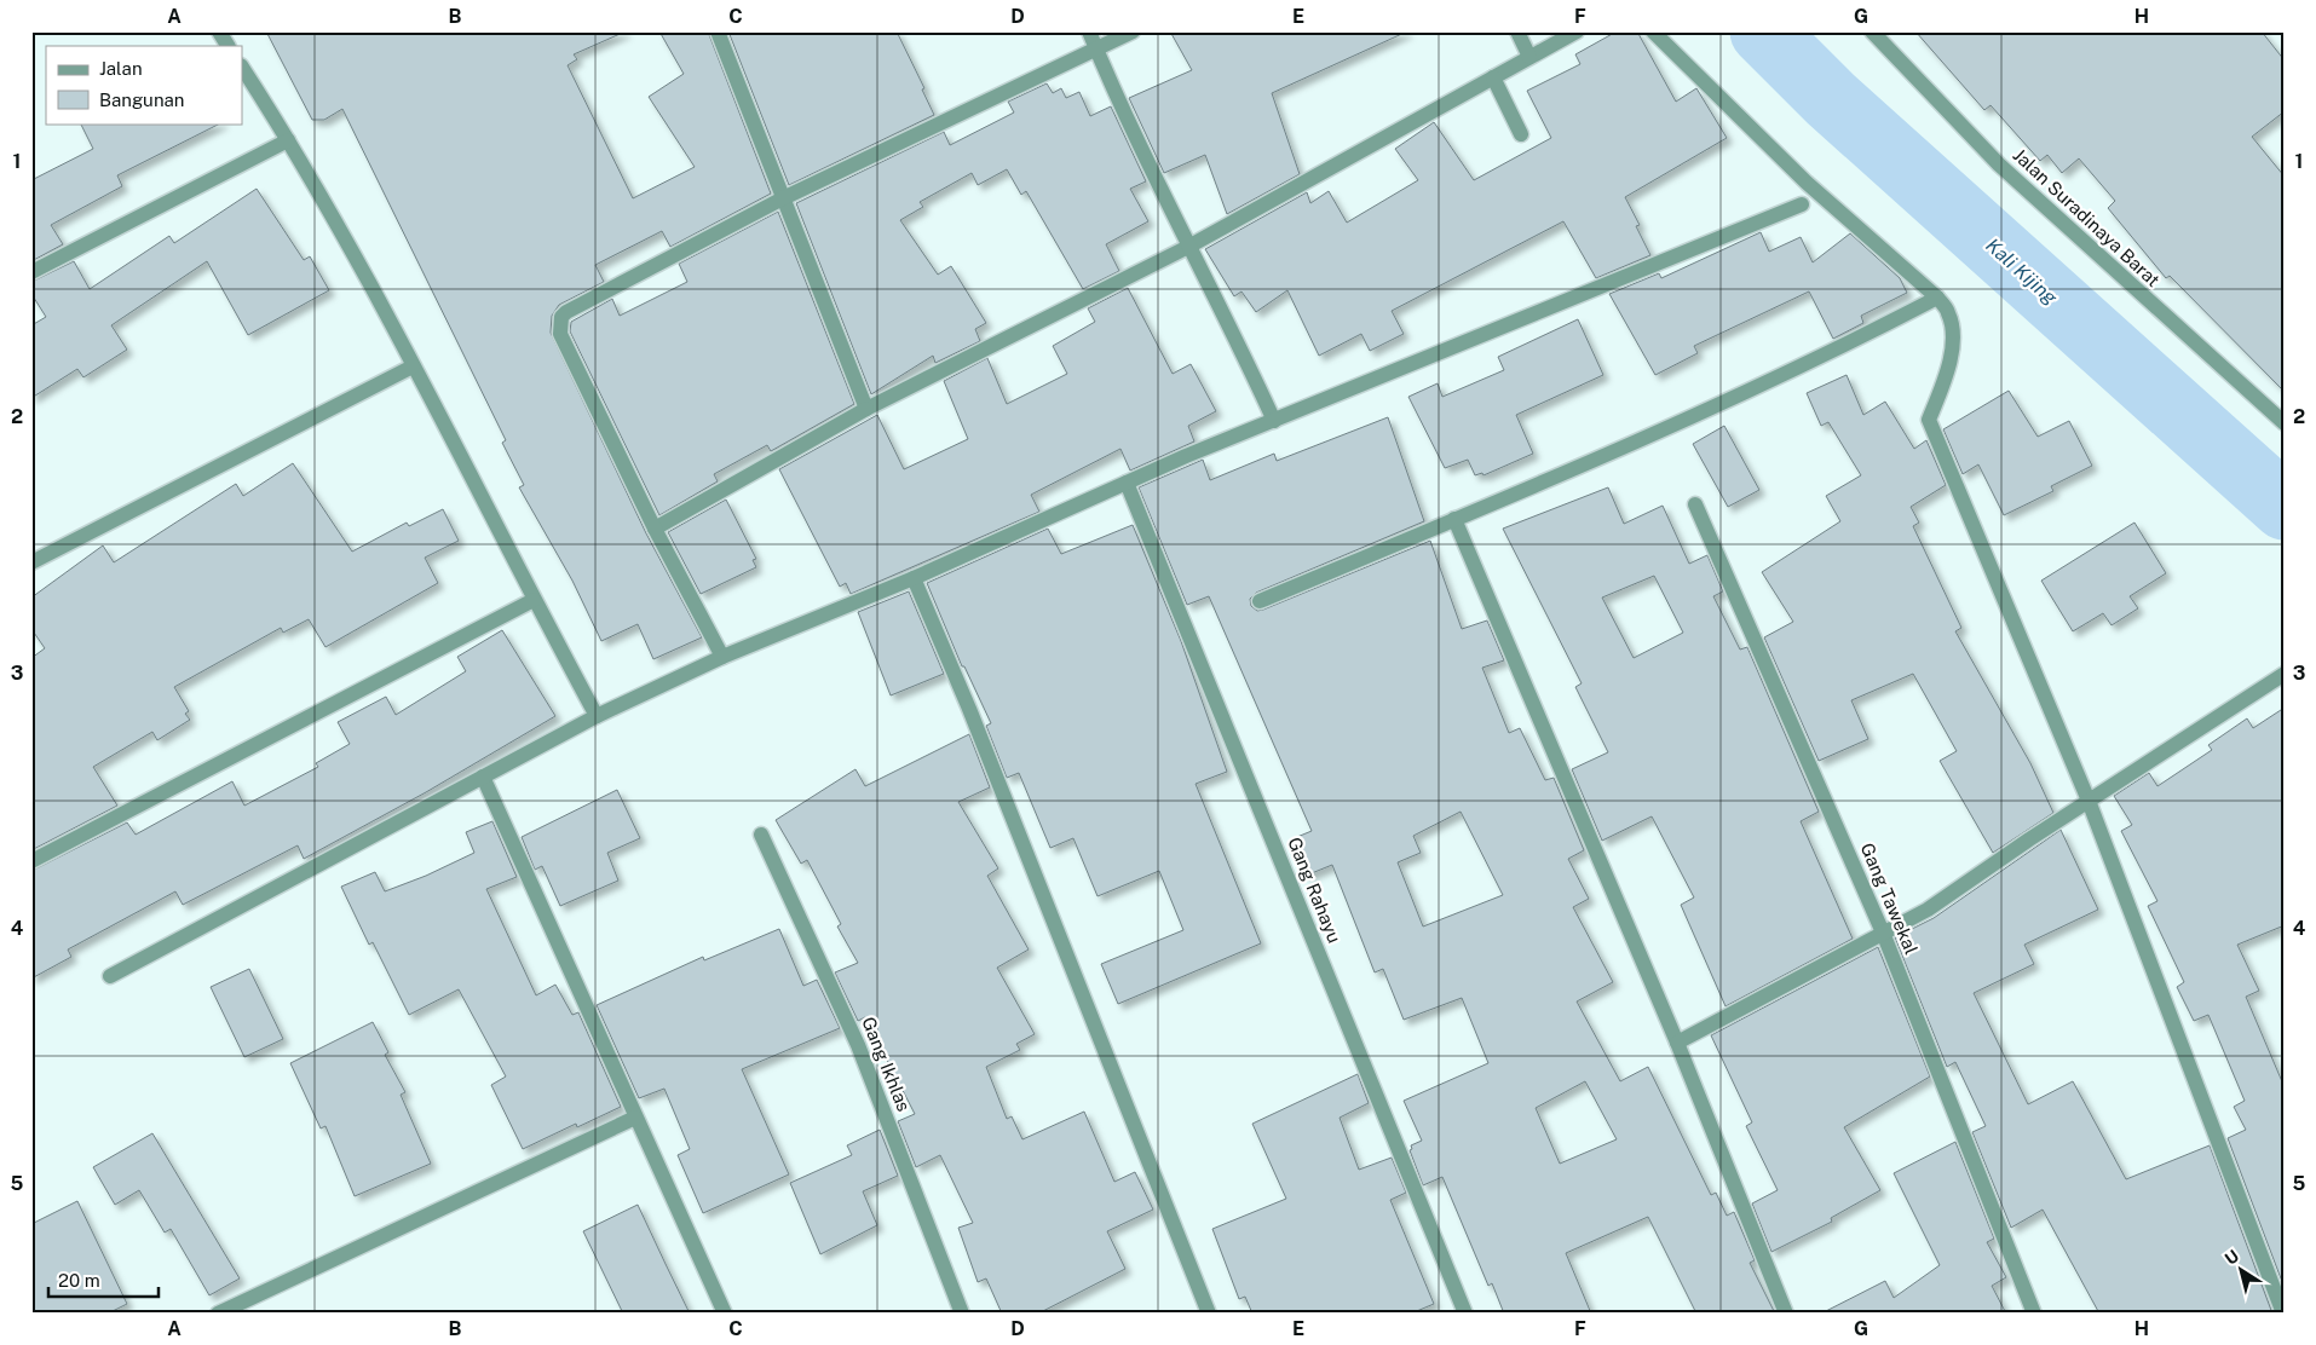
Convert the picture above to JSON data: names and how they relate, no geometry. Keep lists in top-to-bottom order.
{
  "streets": {
    "street": [
      "Jalan Suradinaya Barat",
      "Gang Rahayu",
      "Gang Tawekal",
      "Gang Ikhlas"
    ]
  },
  "water": ["Kali Kijing"],
  "legend": ["Jalan", "Bangunan"],
  "scale_bar": "20 m",
  "north": "top left",
  "grid": {
    "columns": [
      "A",
      "B",
      "C",
      "D",
      "E",
      "F",
      "G",
      "H"
    ],
    "rows": [
      "1",
      "2",
      "3",
      "4",
      "5"
    ]
  }
}
